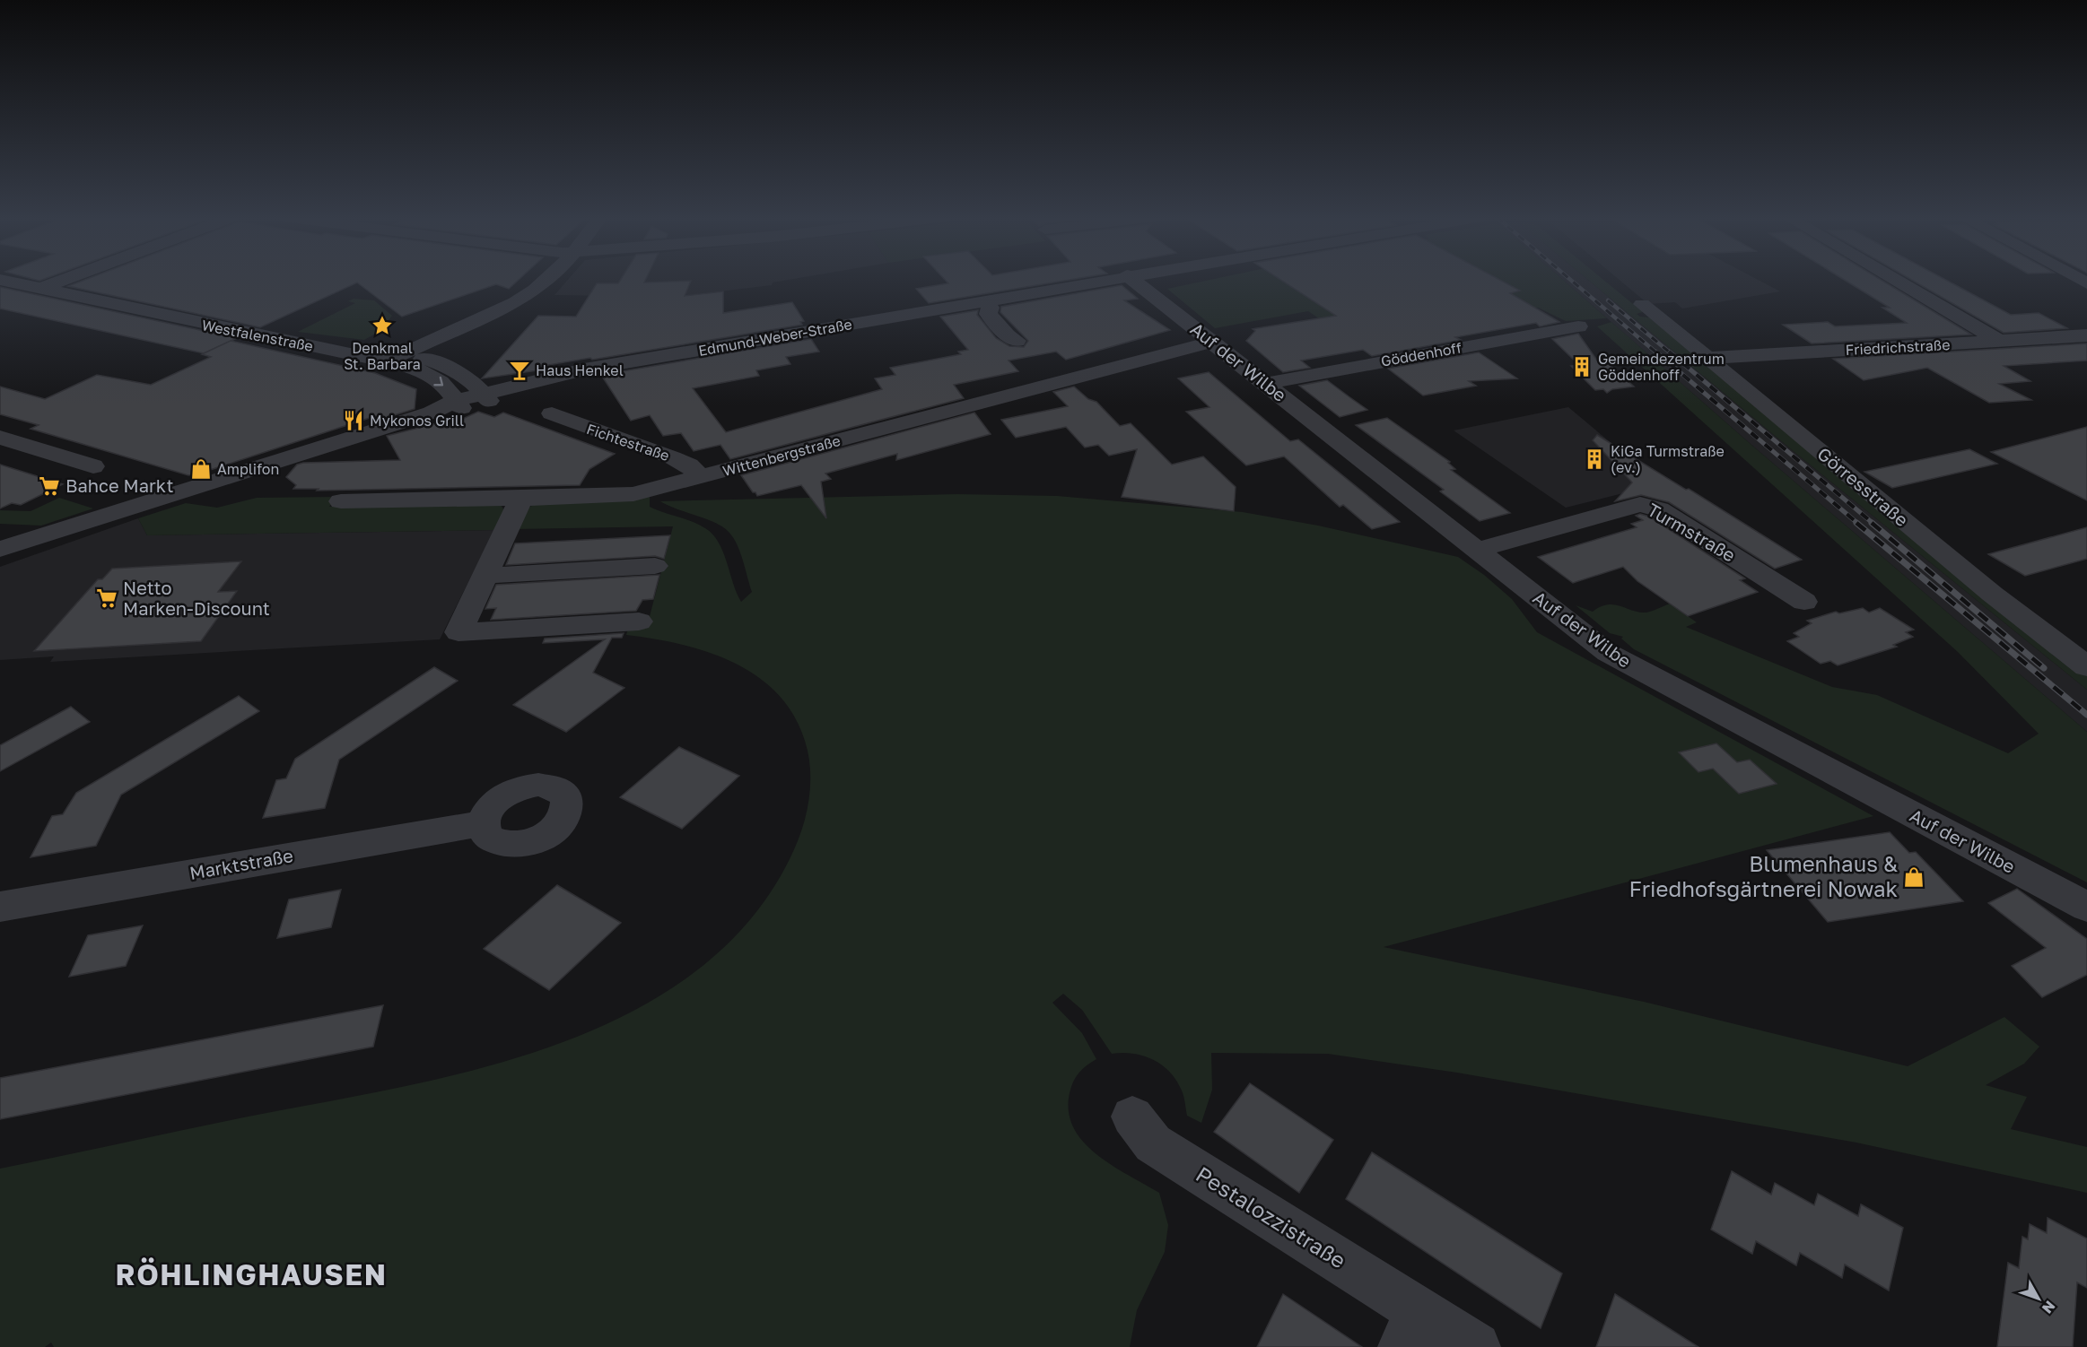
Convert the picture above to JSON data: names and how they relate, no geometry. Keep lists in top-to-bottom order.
{
  "streets": {
    "street": [
      "Westfalenstraße",
      "Edmund-Weber-Straße",
      "Friedrichstraße",
      "Göddenhoff",
      "Auf der Wilbe",
      "Fichtestraße",
      "Wittenbergstraße",
      "Görresstraße",
      "Turmstraße",
      "Marktstraße",
      "Pestalozzistraße"
    ]
  },
  "crossings": [
    ["Westfalenstraße", "Edmund-Weber-Straße"],
    ["Friedrichstraße", "Görresstraße"],
    ["Göddenhoff", "Auf der Wilbe"],
    ["Auf der Wilbe", "Wittenbergstraße"],
    ["Auf der Wilbe", "Turmstraße"],
    ["Fichtestraße", "Wittenbergstraße"]
  ],
  "districts": ["RÖHLINGHAUSEN"],
  "places": {
    "place": ["Denkmal St. Barbara"],
    "building": ["Gemeindezentrum Göddenhoff", "KiGa Turmstraße (ev.)"],
    "bar": ["Haus Henkel"],
    "restaurant": ["Mykonos Grill"],
    "shop": ["Amplifon", "Blumenhaus & Friedhofsgärtnerei Nowak"],
    "supermarket": ["Bahce Markt", "Netto Marken-Discount"]
  },
  "north": "bottom right"
}
